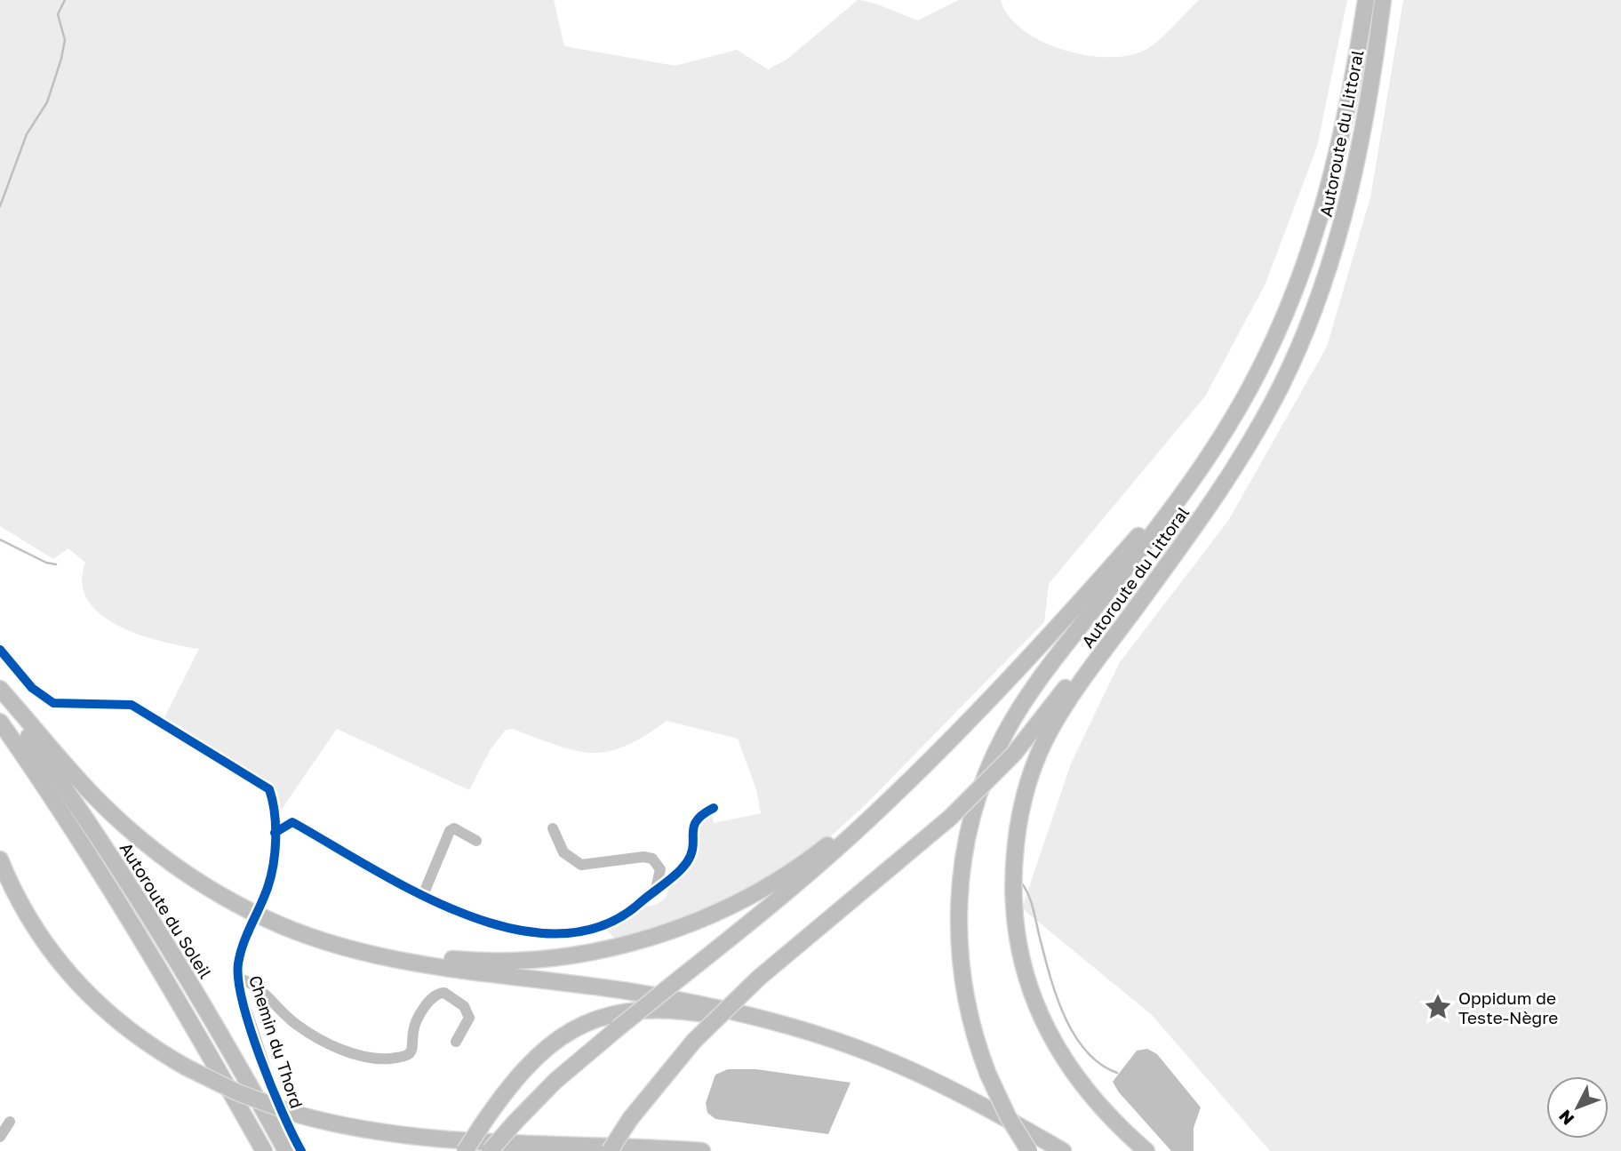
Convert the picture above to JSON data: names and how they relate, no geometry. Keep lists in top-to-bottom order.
{
  "streets": {
    "highway": ["Autoroute du Littoral", "Autoroute du Soleil"],
    "street": ["Chemin du Thord"]
  },
  "places": {
    "place": ["Oppidum de Teste-Nègre"]
  },
  "north": "bottom left"
}
